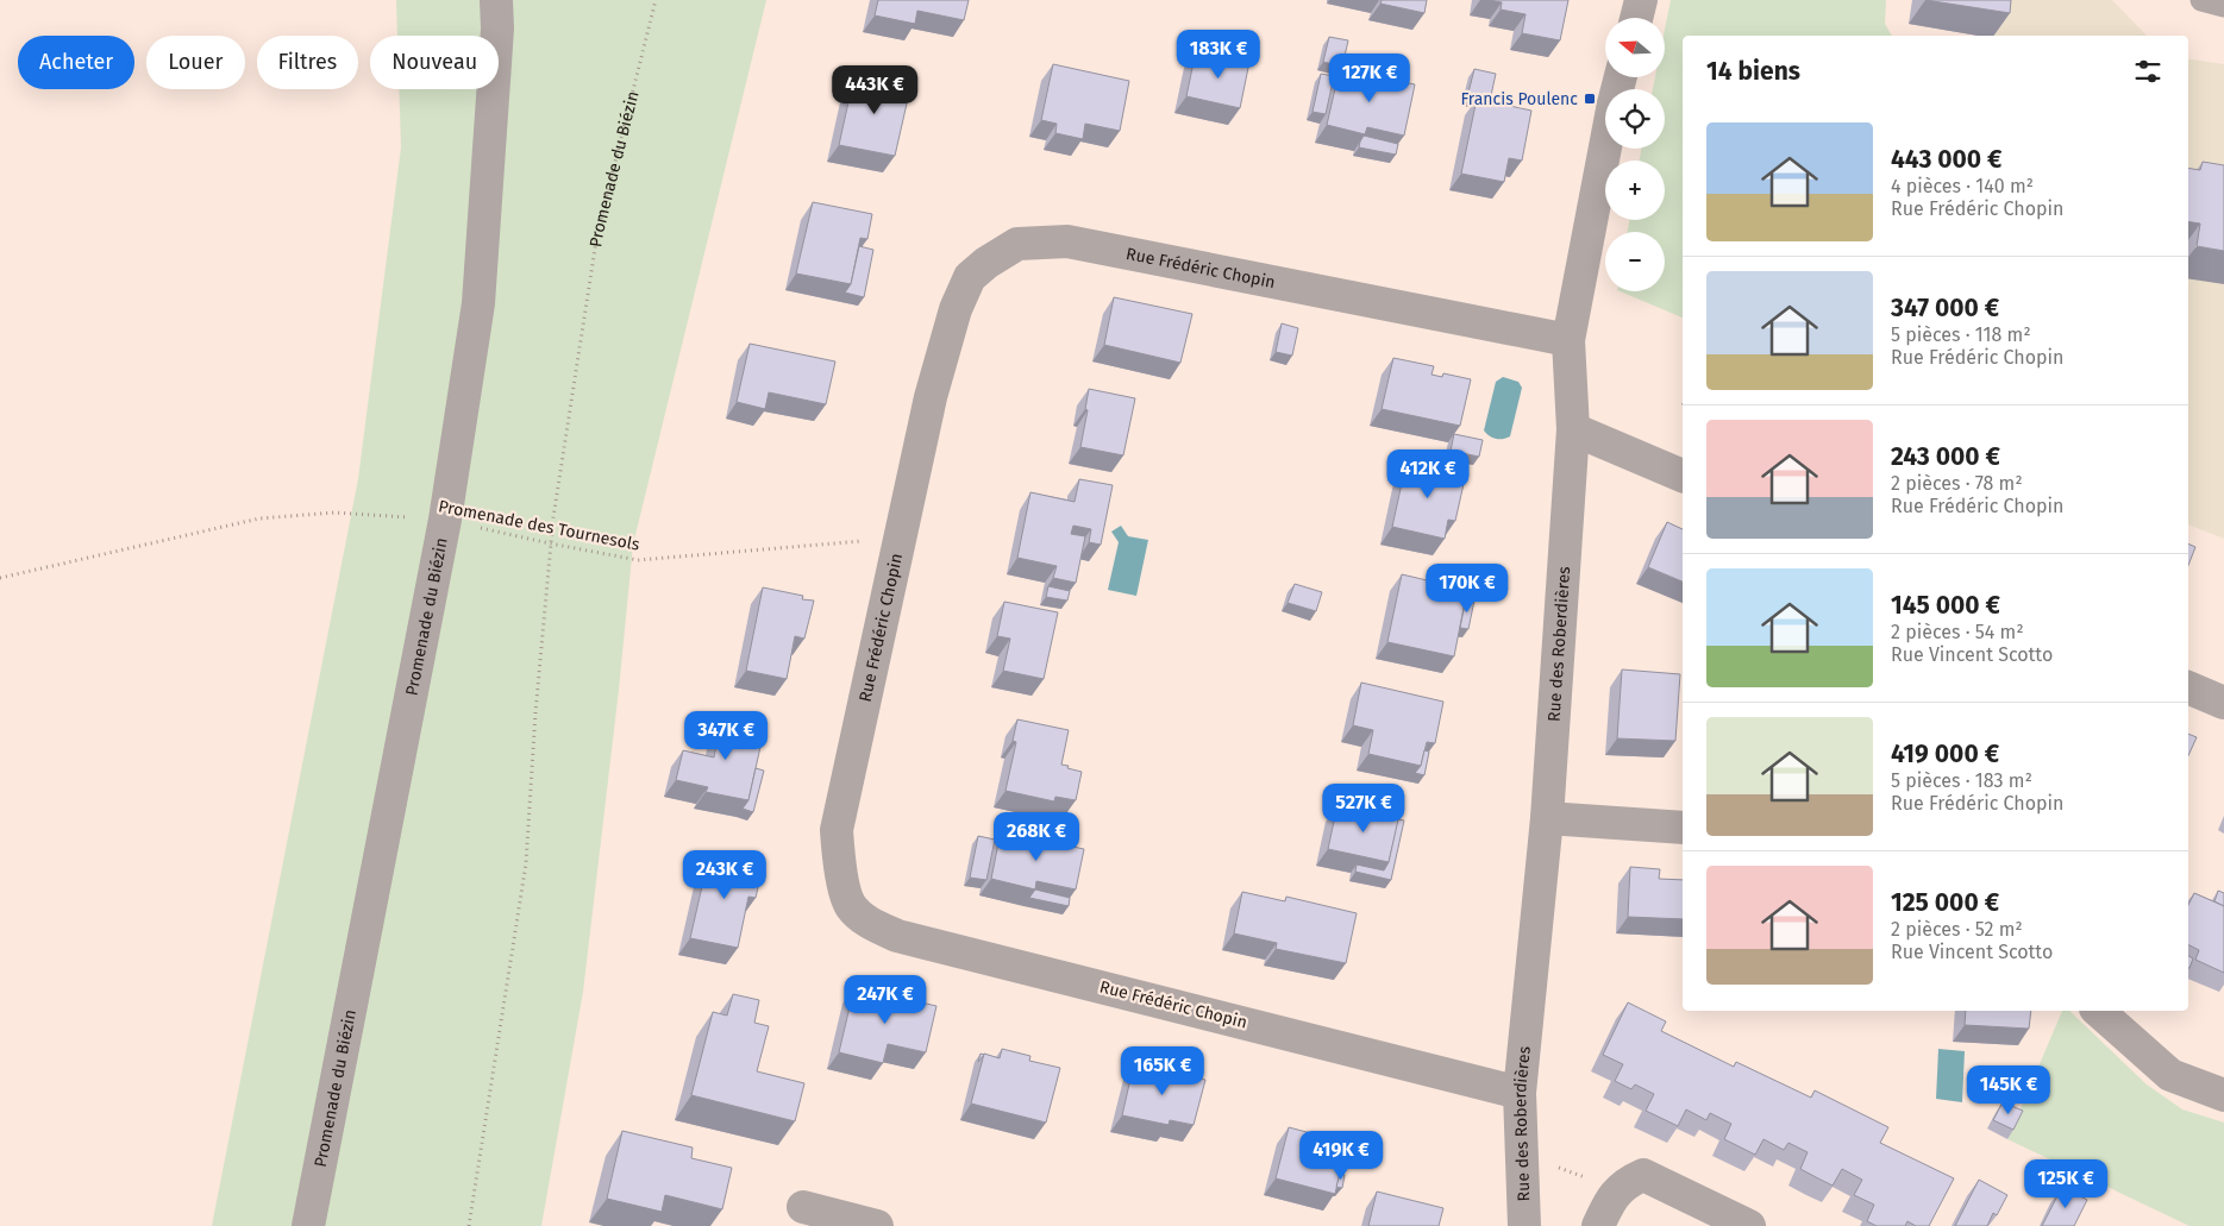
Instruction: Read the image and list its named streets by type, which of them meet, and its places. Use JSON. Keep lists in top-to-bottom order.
{
  "streets": {
    "street": ["Promenade du Biézin", "Rue Frédéric Chopin", "Rue des Roberdières"],
    "path": ["Promenade des Tournesols"]
  },
  "crossings": [
    ["Promenade du Biézin", "Promenade des Tournesols"],
    ["Rue Frédéric Chopin", "Promenade des Tournesols"],
    ["Rue Frédéric Chopin", "Rue des Roberdières"]
  ],
  "places": {
    "transit": ["Francis Poulenc"]
  },
  "north": "left",
  "page": {
    "map_buttons": ["+", "−"],
    "price": [
      "183K €",
      "127K €",
      "443K €",
      "412K €",
      "170K €",
      "347K €",
      "527K €",
      "268K €",
      "243K €",
      "247K €",
      "165K €",
      "145K €",
      "419K €",
      "125K €"
    ],
    "chip": [
      "Acheter",
      "Louer",
      "Filtres",
      "Nouveau"
    ],
    "heading": "14 biens",
    "list": [
      {
        "name": "443 000 €",
        "note": "4 pièces · 140 m² · Rue Frédéric Chopin"
      },
      {
        "name": "347 000 €",
        "note": "5 pièces · 118 m² · Rue Frédéric Chopin"
      },
      {
        "name": "243 000 €",
        "note": "2 pièces · 78 m² · Rue Frédéric Chopin"
      },
      {
        "name": "145 000 €",
        "note": "2 pièces · 54 m² · Rue Vincent Scotto"
      },
      {
        "name": "419 000 €",
        "note": "5 pièces · 183 m² · Rue Frédéric Chopin"
      },
      {
        "name": "125 000 €",
        "note": "2 pièces · 52 m² · Rue Vincent Scotto"
      }
    ]
  }
}
